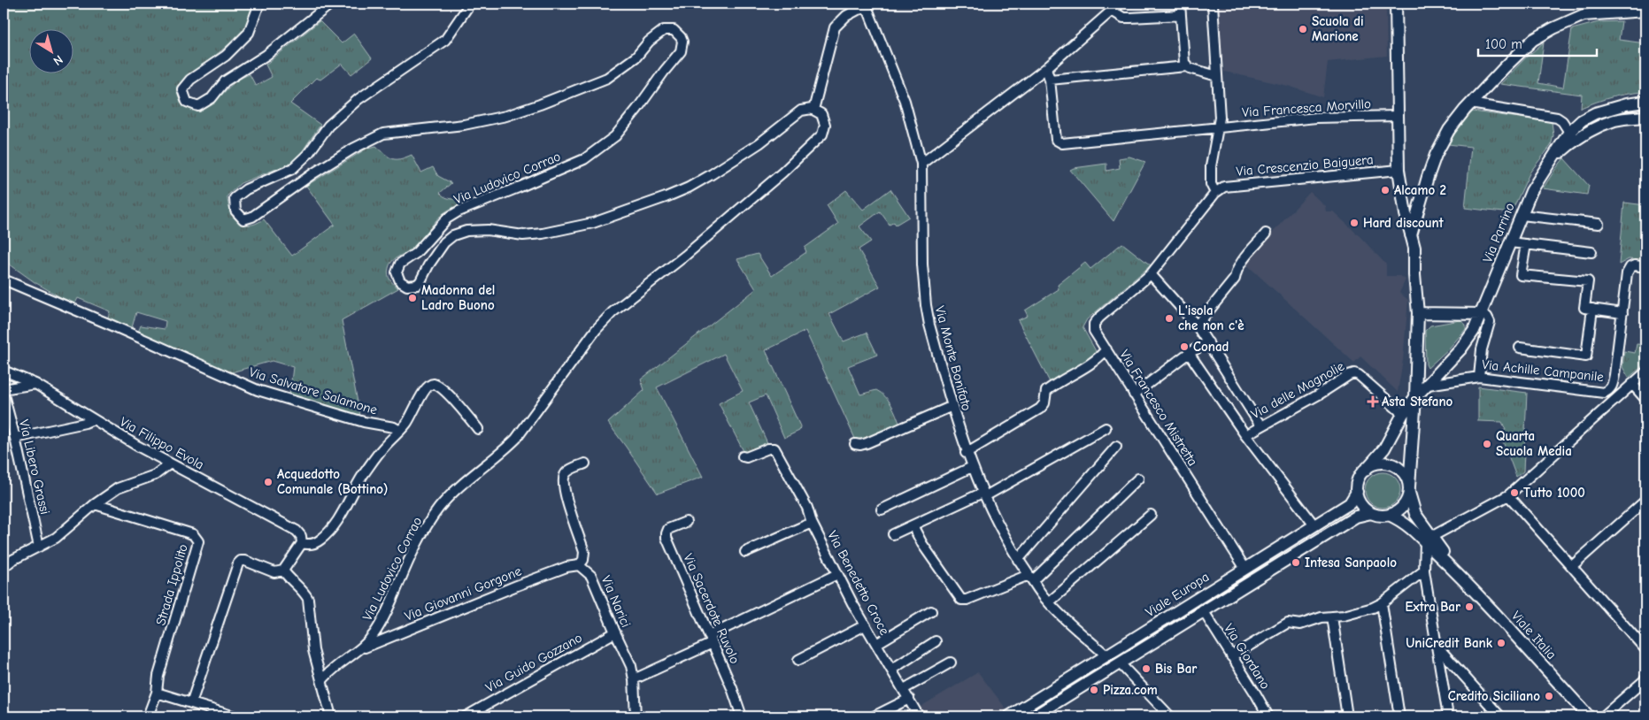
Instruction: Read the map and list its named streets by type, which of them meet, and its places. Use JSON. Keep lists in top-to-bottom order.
{
  "streets": {
    "street": [
      "Via Francesca Morvillo",
      "Via Crescenzio Baiguera",
      "Via Ludovico Corrao",
      "Via Parrino",
      "Via Monte Bonifato",
      "Via Achille Campanile",
      "Via delle Magnolie",
      "Via Salvatore Salamone",
      "Via Francesco Mistretta",
      "Via Filippo Evola",
      "Via Libero Grassi",
      "Via Benedetto Croce",
      "Strada Ippolito",
      "Via Giovanni Gorgone",
      "Viale Europa",
      "Via Narici",
      "Via Sacerdote Ruvolo",
      "Viale Italia",
      "Via Giordano",
      "Via Guido Gozzano"
    ]
  },
  "crossings": [
    ["Via Ludovico Corrao", "Via Giovanni Gorgone"],
    ["Via Parrino", "Via Achille Campanile"],
    ["Via Parrino", "Via delle Magnolie"],
    ["Via Parrino", "Viale Europa"],
    ["Via Parrino", "Viale Italia"],
    ["Via Monte Bonifato", "Viale Europa"],
    ["Via Francesco Mistretta", "Viale Europa"],
    ["Via Filippo Evola", "Via Libero Grassi"],
    ["Via Giovanni Gorgone", "Via Narici"],
    ["Viale Europa", "Viale Italia"],
    ["Viale Europa", "Via Giordano"],
    ["Via Narici", "Via Guido Gozzano"]
  ],
  "places": {
    "other": [
      "Scuola di Marione",
      "Alcamo 2",
      "Hard discount",
      "Madonna del Ladro Buono",
      "L'isola che non c'è",
      "Conad",
      "Quarta Scuola Media",
      "Acquedotto Comunale (Bottino)",
      "Tutto 1000",
      "Intesa Sanpaolo",
      "Extra Bar",
      "UniCredit Bank",
      "Bis Bar",
      "Pizza.com",
      "Credito Siciliano"
    ],
    "health": ["Asta Stefano"]
  },
  "scale_bar": "100 m",
  "north": "bottom right"
}
